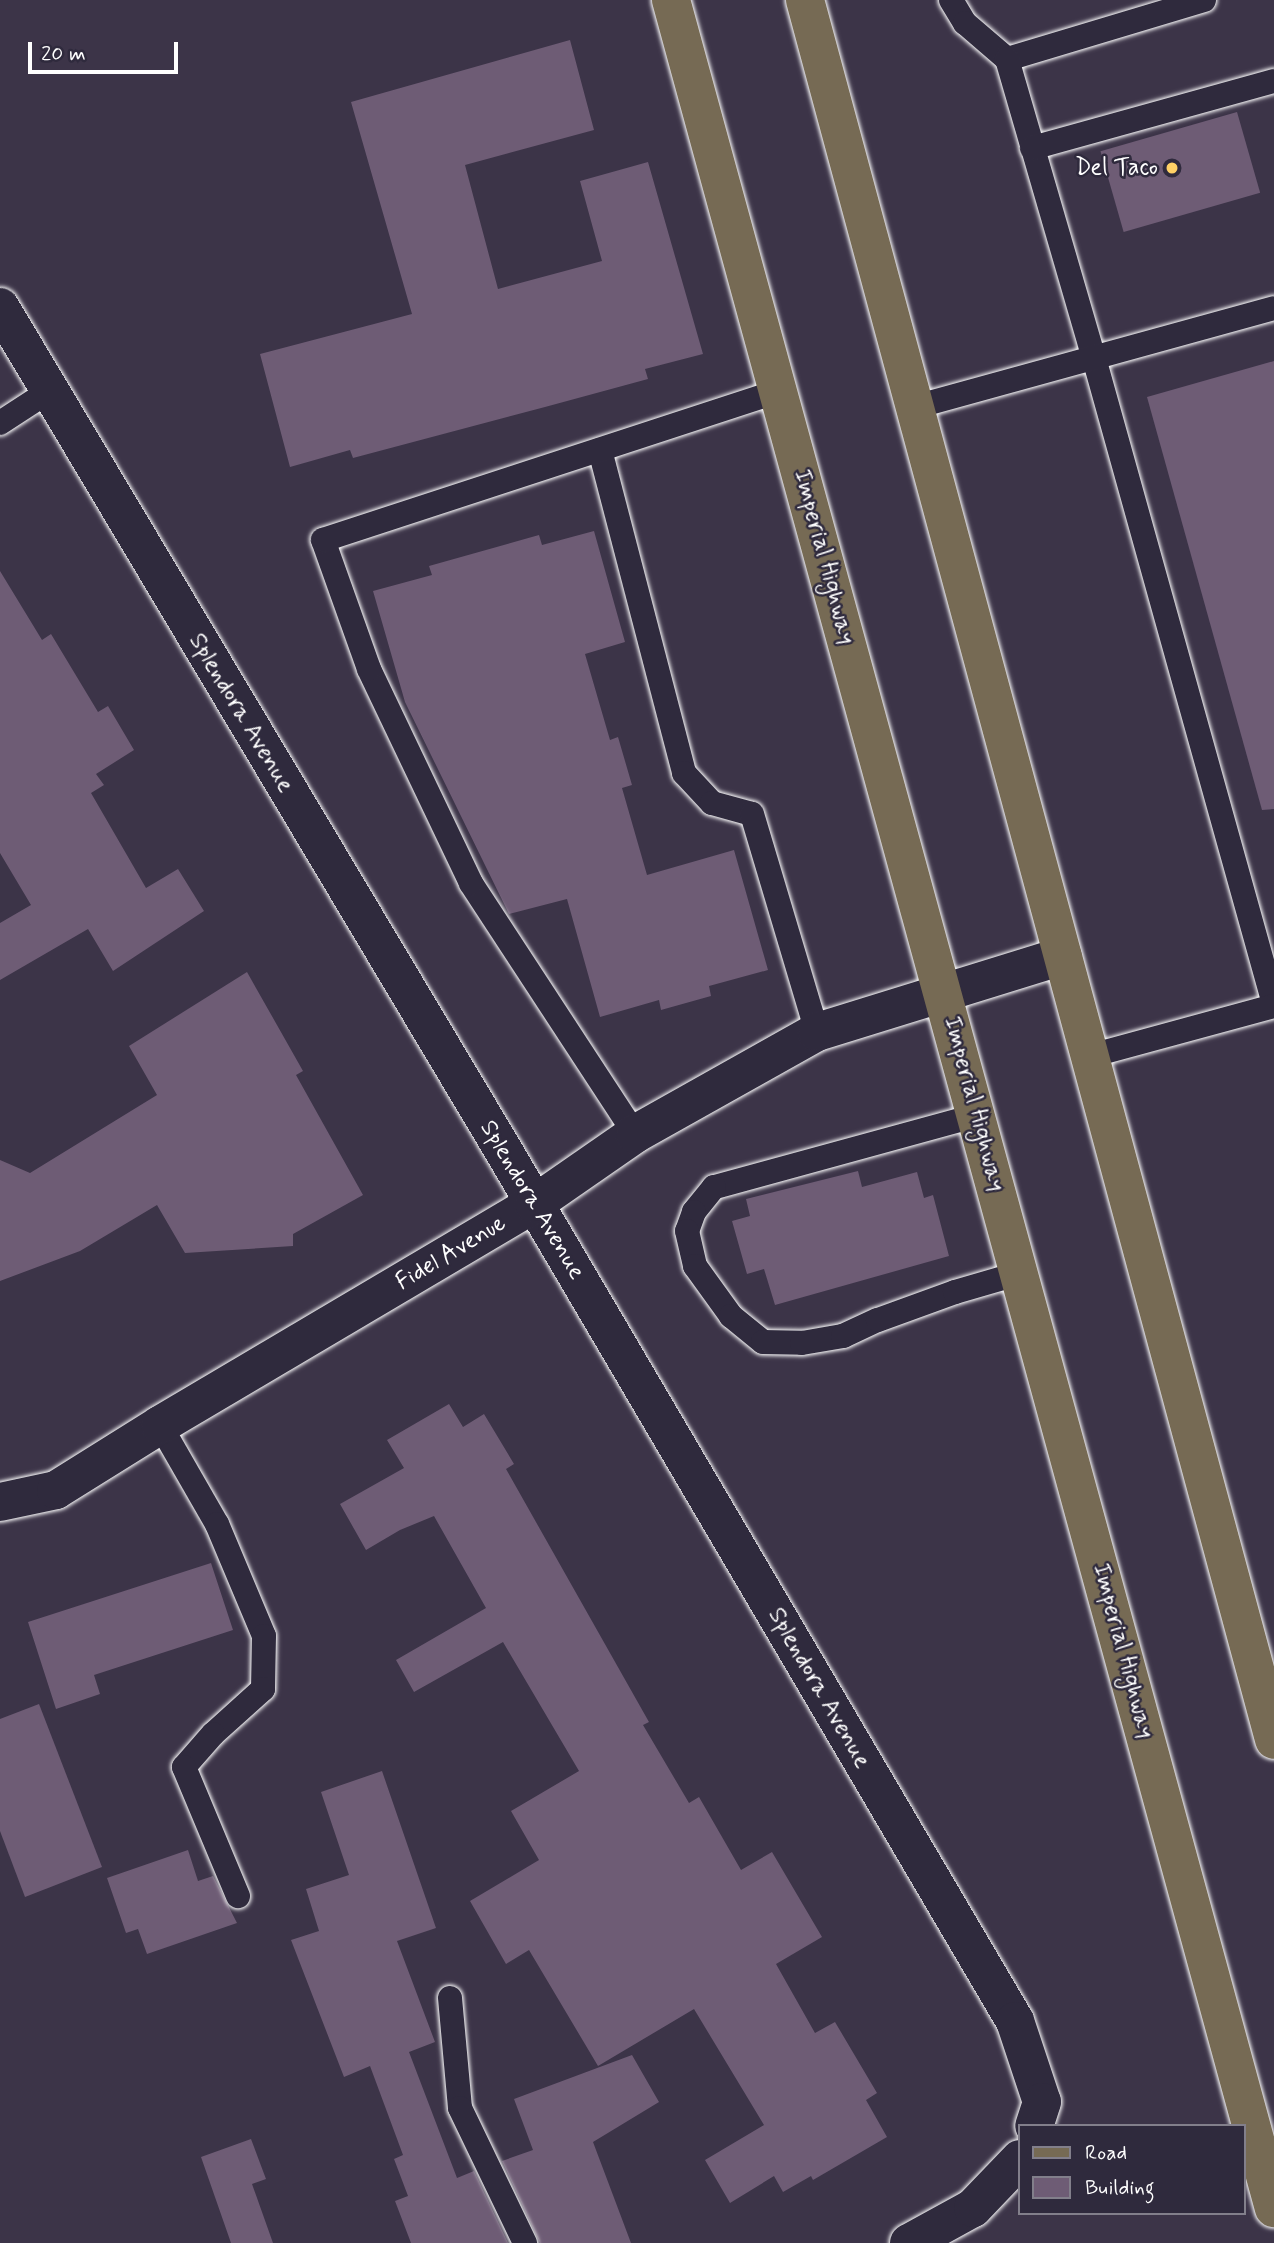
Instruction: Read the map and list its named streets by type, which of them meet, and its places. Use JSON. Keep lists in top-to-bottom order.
{
  "streets": {
    "main road": ["Imperial Highway"],
    "street": ["Splendora Avenue", "Fidel Avenue"]
  },
  "crossings": [
    ["Imperial Highway", "Fidel Avenue"],
    ["Splendora Avenue", "Fidel Avenue"]
  ],
  "places": ["Del Taco"],
  "legend": ["Road", "Building"],
  "scale_bar": "20 m"
}
